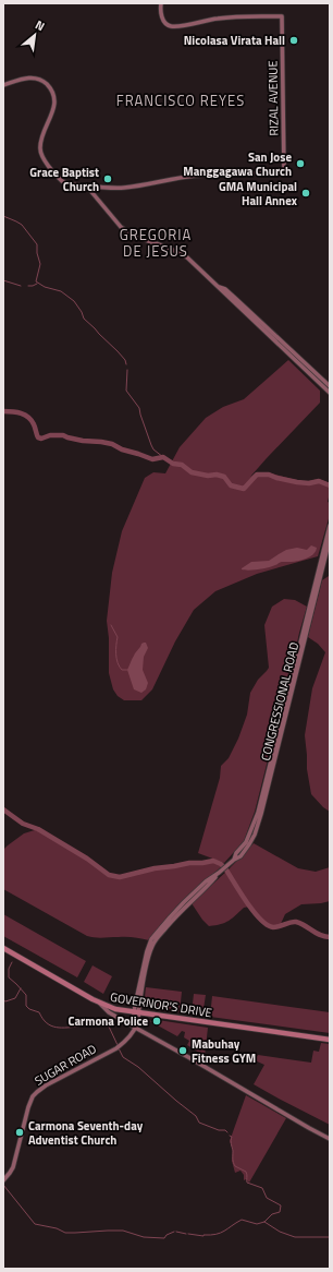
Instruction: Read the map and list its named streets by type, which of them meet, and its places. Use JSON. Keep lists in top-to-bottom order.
{
  "streets": {
    "highway": ["GOVERNOR'S DRIVE"],
    "main road": ["RIZAL AVENUE", "CONGRESSIONAL ROAD", "SUGAR ROAD"]
  },
  "crossings": [
    ["CONGRESSIONAL ROAD", "GOVERNOR'S DRIVE"],
    ["CONGRESSIONAL ROAD", "SUGAR ROAD"],
    ["GOVERNOR'S DRIVE", "SUGAR ROAD"]
  ],
  "districts": ["FRANCISCO REYES", "GREGORIA DE JESUS"],
  "places": [
    "Nicolasa Virata Hall",
    "San Jose Manggagawa Church",
    "Grace Baptist Church",
    "GMA Municipal Hall Annex",
    "Carmona Police",
    "Mabuhay Fitness GYM",
    "Carmona Seventh-day Adventist Church"
  ],
  "north": "top right"
}
